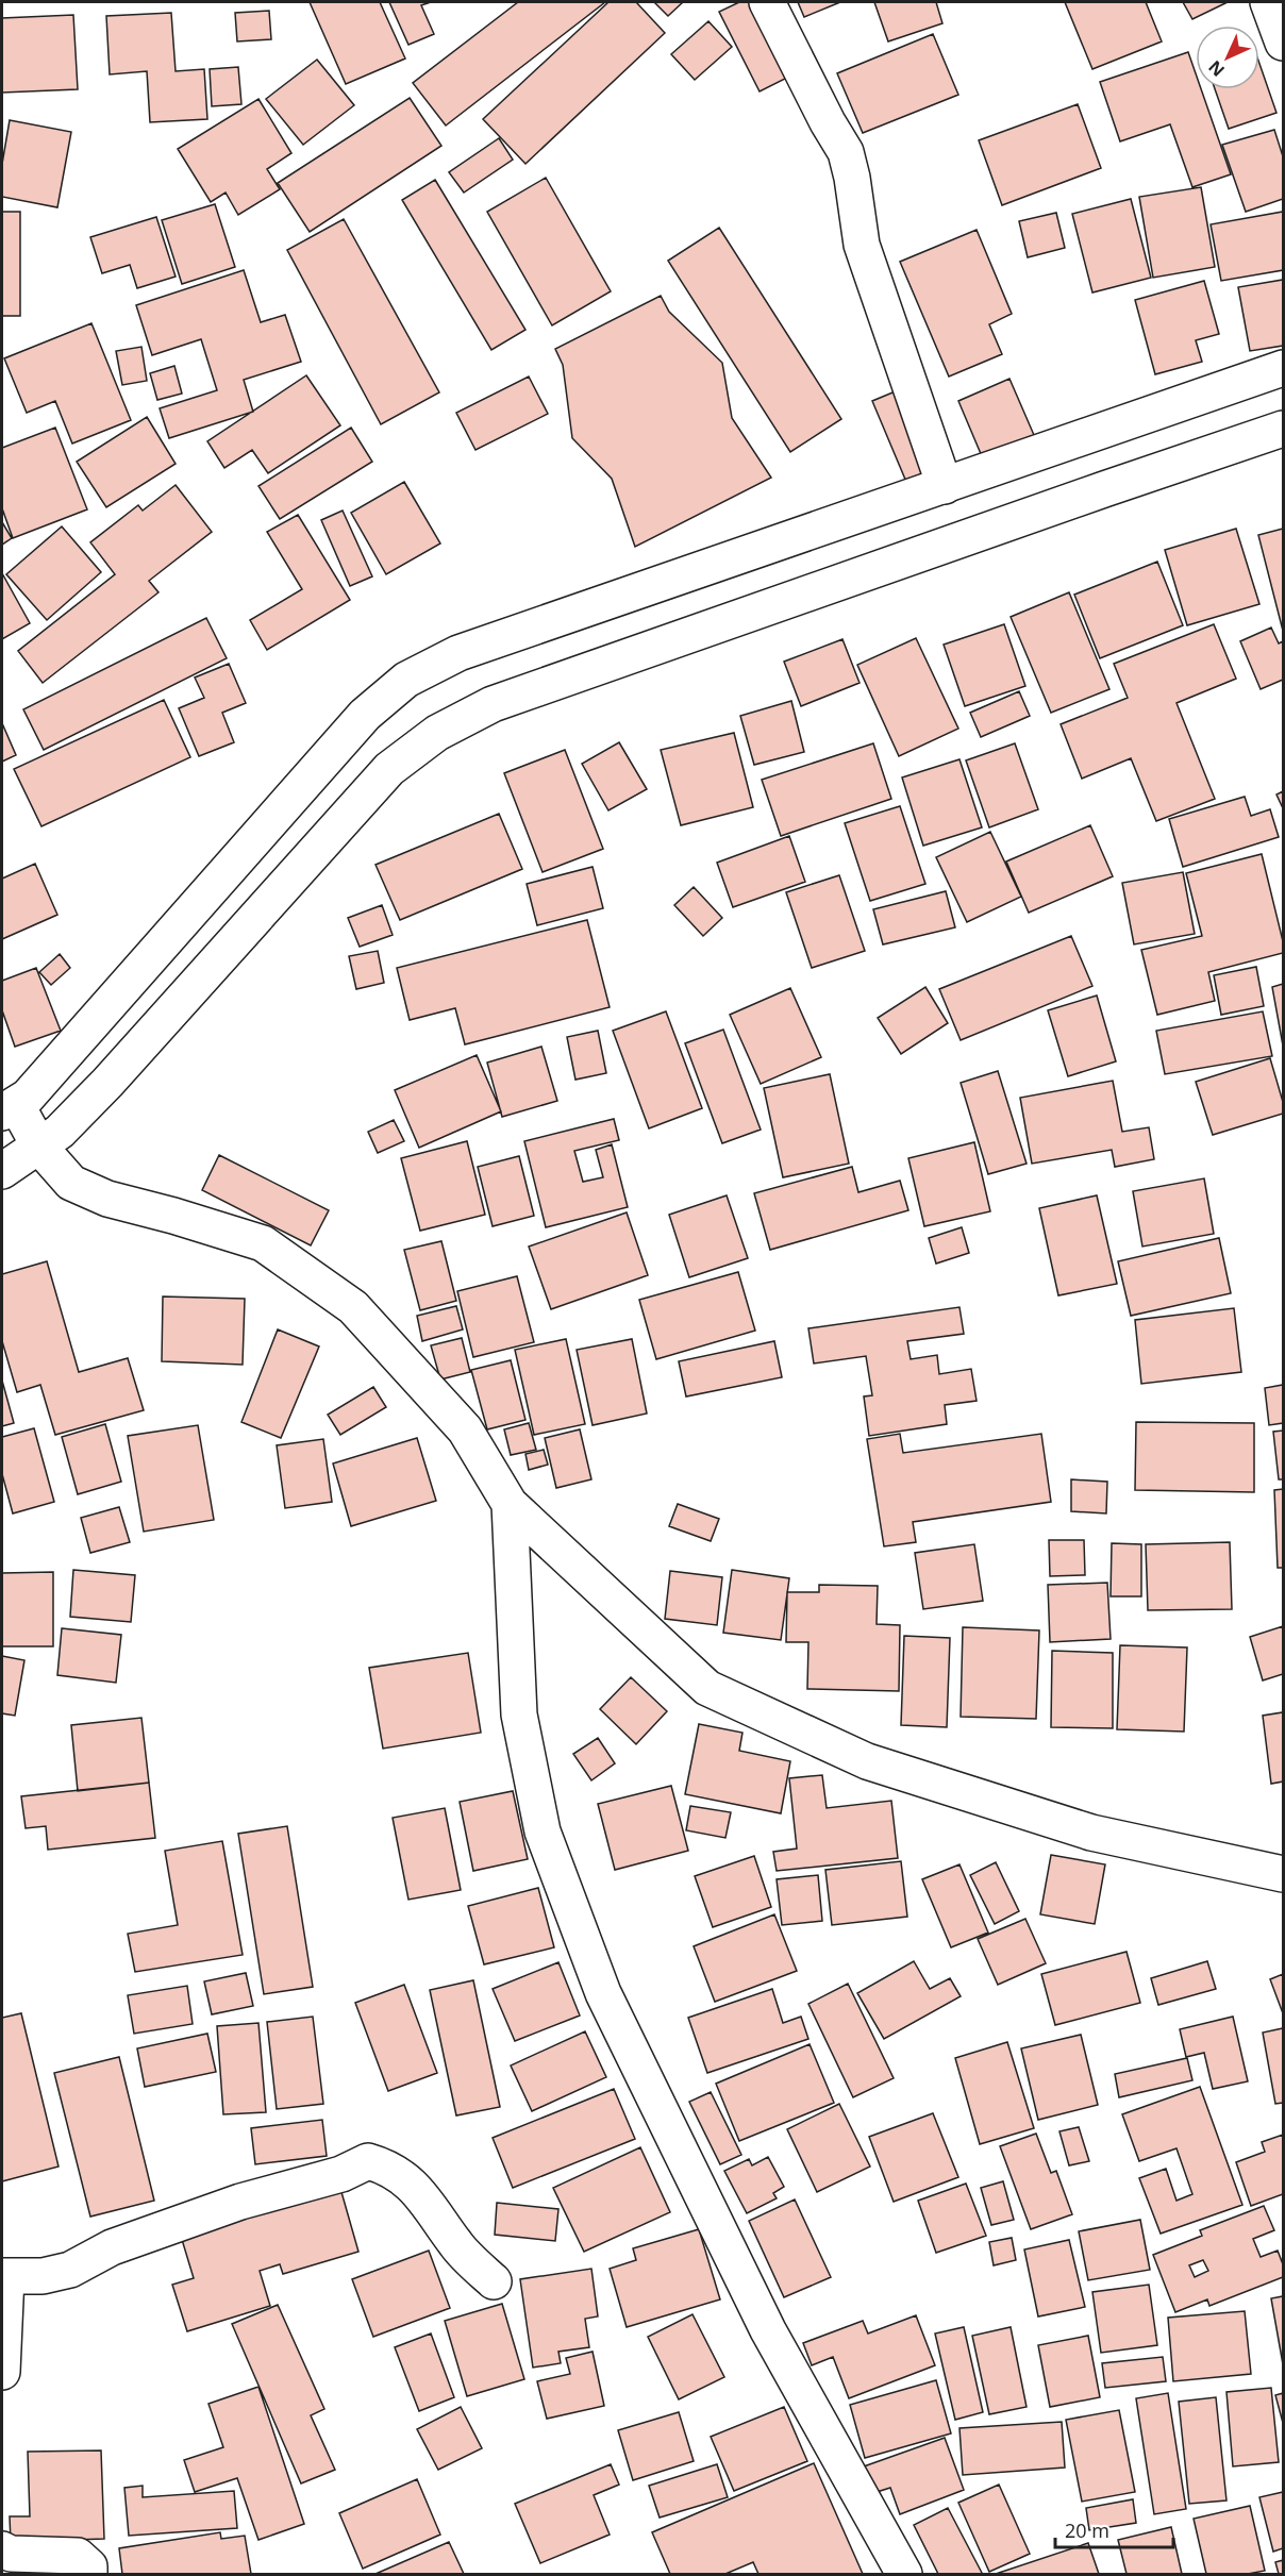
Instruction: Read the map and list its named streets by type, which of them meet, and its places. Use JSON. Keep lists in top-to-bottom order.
{
  "scale_bar": "20 m",
  "north": "bottom left"
}
